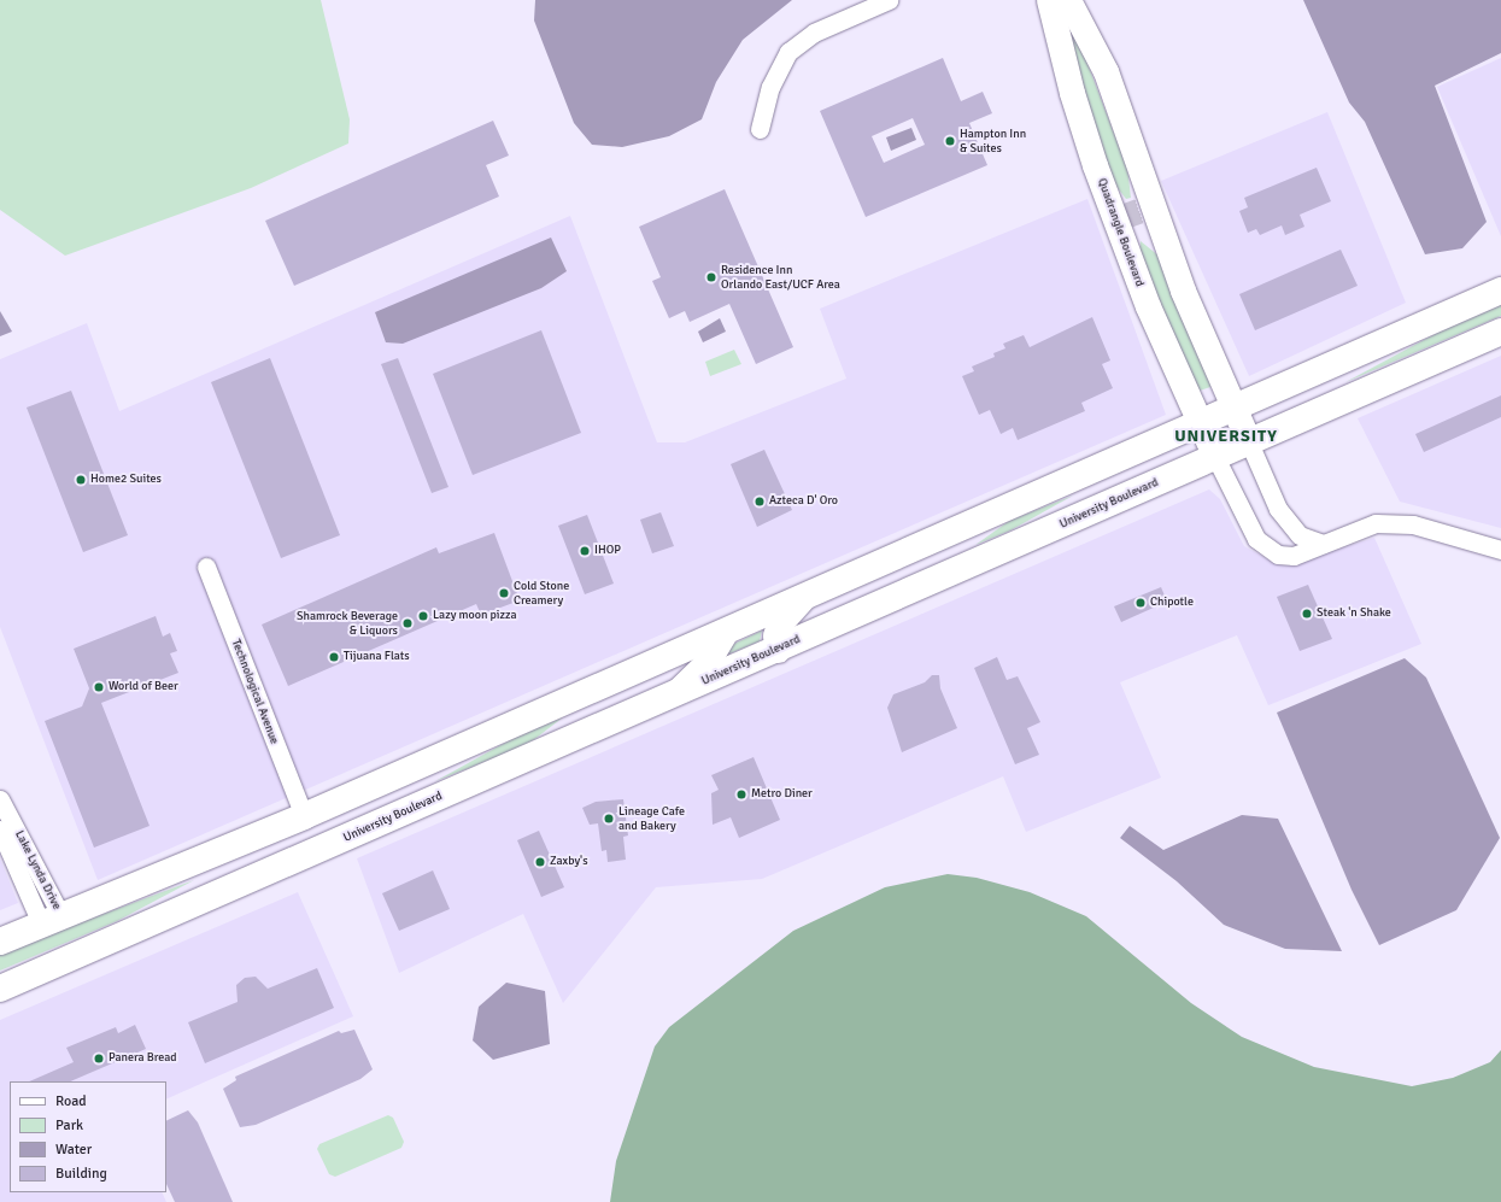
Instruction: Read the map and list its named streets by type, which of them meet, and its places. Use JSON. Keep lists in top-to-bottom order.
{
  "streets": {
    "main road": ["University Boulevard"],
    "street": ["Quadrangle Boulevard", "Technological Avenue", "Lake Lynda Drive"]
  },
  "crossings": [
    ["Quadrangle Boulevard", "University Boulevard"]
  ],
  "districts": ["UNIVERSITY"],
  "places": [
    "Hampton Inn & Suites",
    "Residence Inn Orlando East/UCF Area",
    "Home2 Suites",
    "Azteca D' Oro",
    "IHOP",
    "Cold Stone Creamery",
    "Chipotle",
    "Steak 'n Shake",
    "Lazy moon pizza",
    "Shamrock Beverage & Liquors",
    "Tijuana Flats",
    "World of Beer",
    "Metro Diner",
    "Lineage Cafe and Bakery",
    "Zaxby's",
    "Panera Bread"
  ],
  "legend": [
    "Road",
    "Park",
    "Water",
    "Building"
  ]
}
